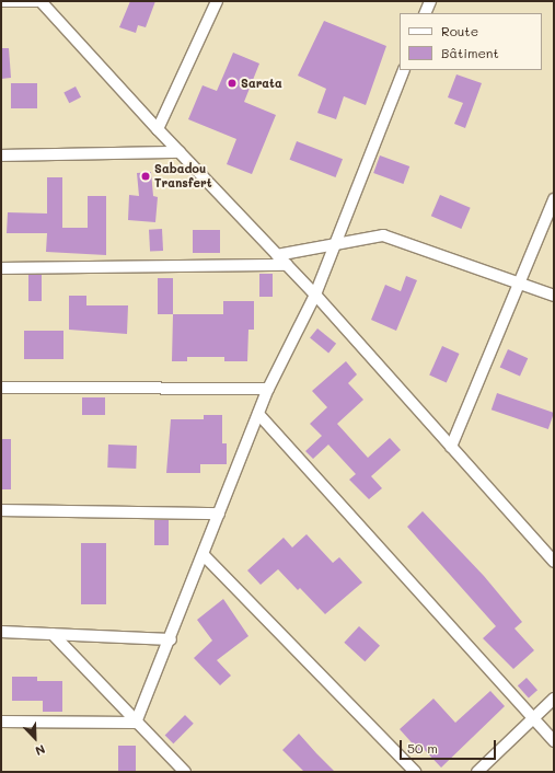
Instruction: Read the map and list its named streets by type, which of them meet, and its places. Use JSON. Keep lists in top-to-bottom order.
{
  "places": ["Sarata", "Sabadou Transfert"],
  "legend": ["Route", "Bâtiment"],
  "scale_bar": "50 m",
  "north": "bottom right"
}
